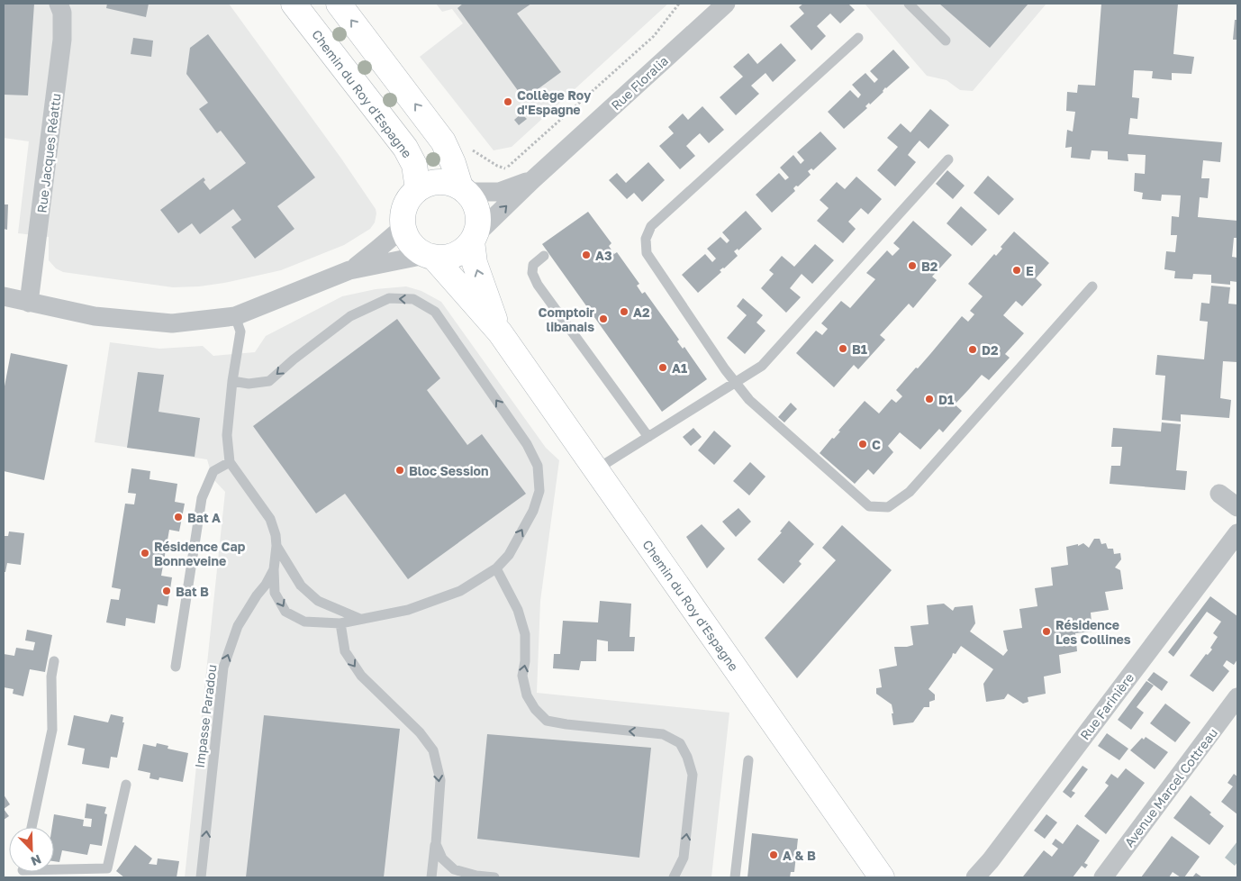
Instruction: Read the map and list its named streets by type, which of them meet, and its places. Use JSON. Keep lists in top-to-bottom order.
{
  "streets": {
    "street": [
      "Rue Floralia",
      "Chemin du Roy d'Espagne",
      "Rue Jacques Réattu",
      "Rue Farinière",
      "Avenue Marcel Cottreau"
    ],
    "lane": ["Impasse Paradou"]
  },
  "crossings": [
    ["Rue Floralia", "Chemin du Roy d'Espagne"]
  ],
  "places": [
    "Collège Roy d'Espagne",
    "A3",
    "B2",
    "E",
    "A2",
    "Comptoir libanais",
    "B1",
    "D2",
    "A1",
    "D1",
    "C",
    "Bloc Session",
    "Bat A",
    "Résidence Cap Bonneveine",
    "Bat B",
    "Résidence Les Collines",
    "A & B"
  ],
  "north": "bottom right"
}
